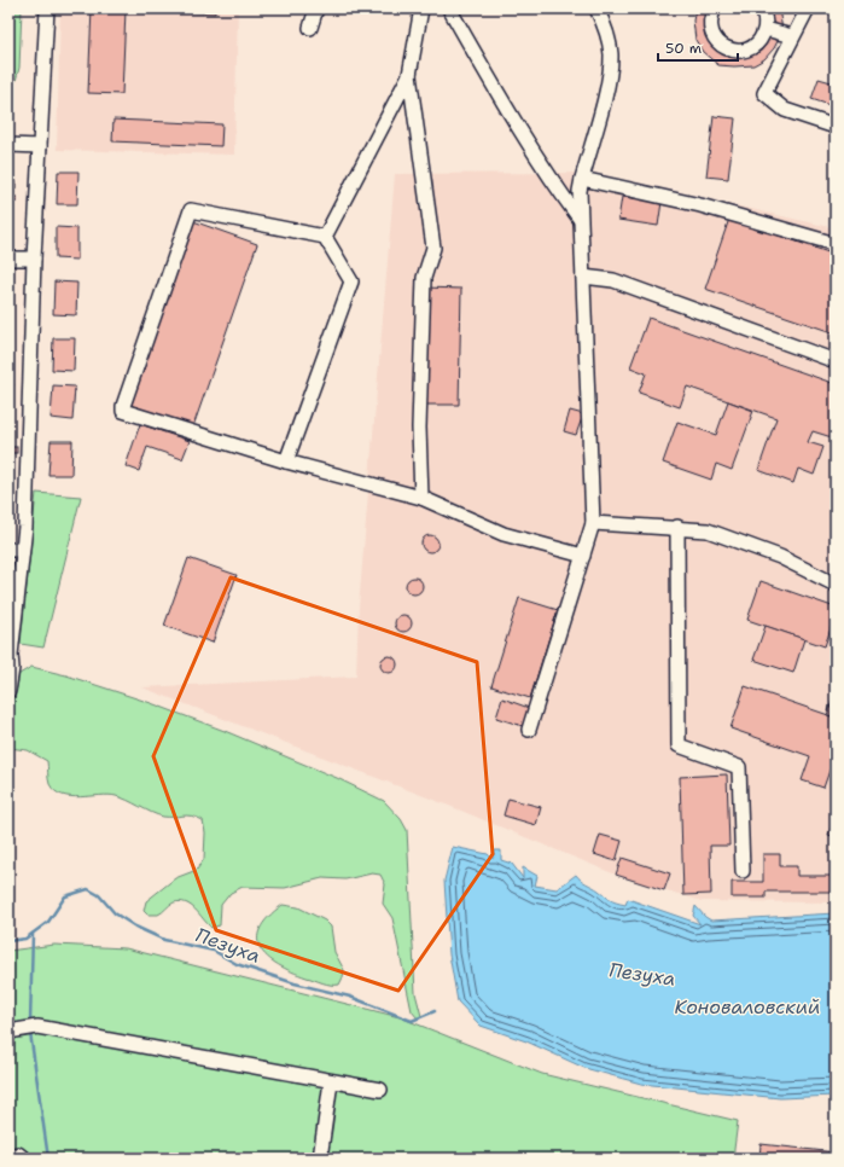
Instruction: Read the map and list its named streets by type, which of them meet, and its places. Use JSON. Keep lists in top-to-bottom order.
{
  "water": ["Пезуха", "Коноваловский"],
  "scale_bar": "50 m"
}
